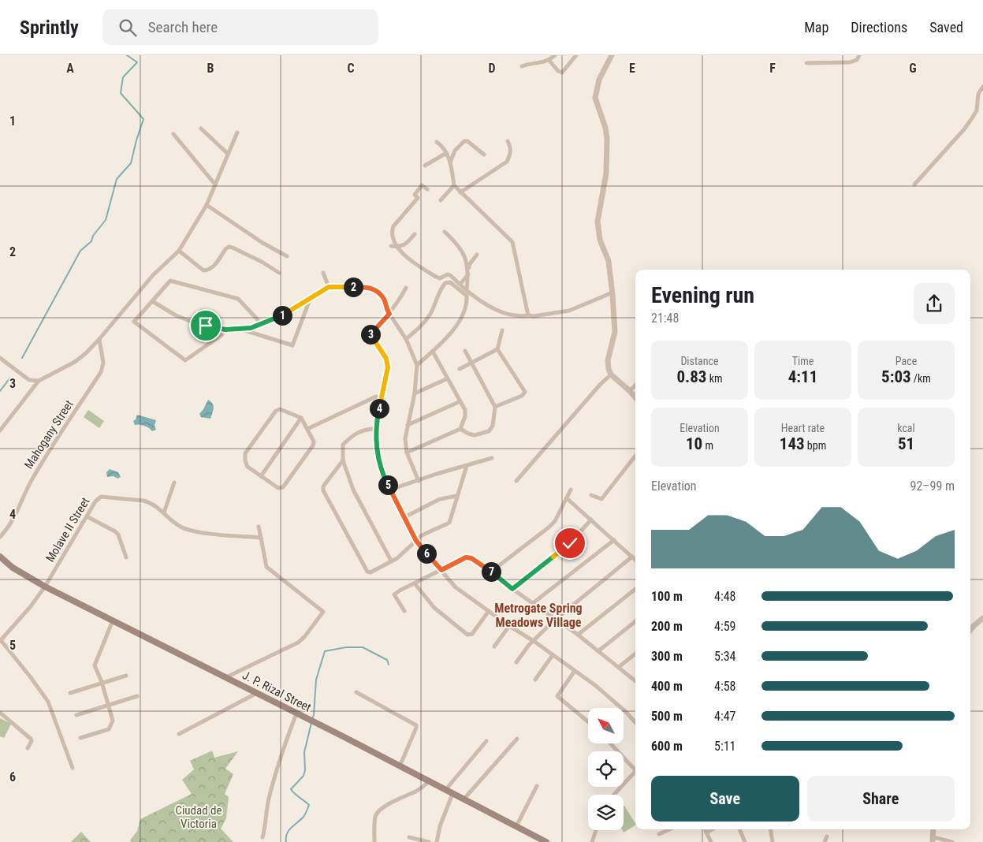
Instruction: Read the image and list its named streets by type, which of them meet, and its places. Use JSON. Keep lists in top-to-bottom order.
{
  "streets": {
    "main road": ["J. P. Rizal Street"],
    "street": ["Mahogany Street", "Molave II Street"]
  },
  "crossings": [
    ["Molave II Street", "J. P. Rizal Street"]
  ],
  "districts": ["Metrogate Spring Meadows Village"],
  "parks": ["Ciudad de Victoria"],
  "north": "top left",
  "page": {
    "header": "Sprintly",
    "search": "Search here",
    "nav": ["Map", "Directions", "Saved"],
    "heading": ["Evening run", "21:48"],
    "pins": [
      "2",
      "1",
      "3",
      "4",
      "5",
      "6",
      "7"
    ],
    "stats": [
      ["Distance", "0.83 km"],
      ["Time", "4:11"],
      ["Pace", "5:03 /km"],
      ["Elevation", "10 m"],
      ["Heart rate", "143 bpm"],
      ["kcal", "51"]
    ],
    "chart": ["Elevation", "92–99 m"],
    "list": [
      {
        "name": "100 m",
        "note": "4:48"
      },
      {
        "name": "200 m",
        "note": "4:59"
      },
      {
        "name": "300 m",
        "note": "5:34"
      },
      {
        "name": "400 m",
        "note": "4:58"
      },
      {
        "name": "500 m",
        "note": "4:47"
      },
      {
        "name": "600 m",
        "note": "5:11"
      }
    ],
    "buttons": ["Save", "Share"]
  },
  "grid": {
    "columns": [
      "A",
      "B",
      "C",
      "D",
      "E",
      "F",
      "G"
    ],
    "rows": [
      "1",
      "2",
      "3",
      "4",
      "5",
      "6"
    ]
  }
}
